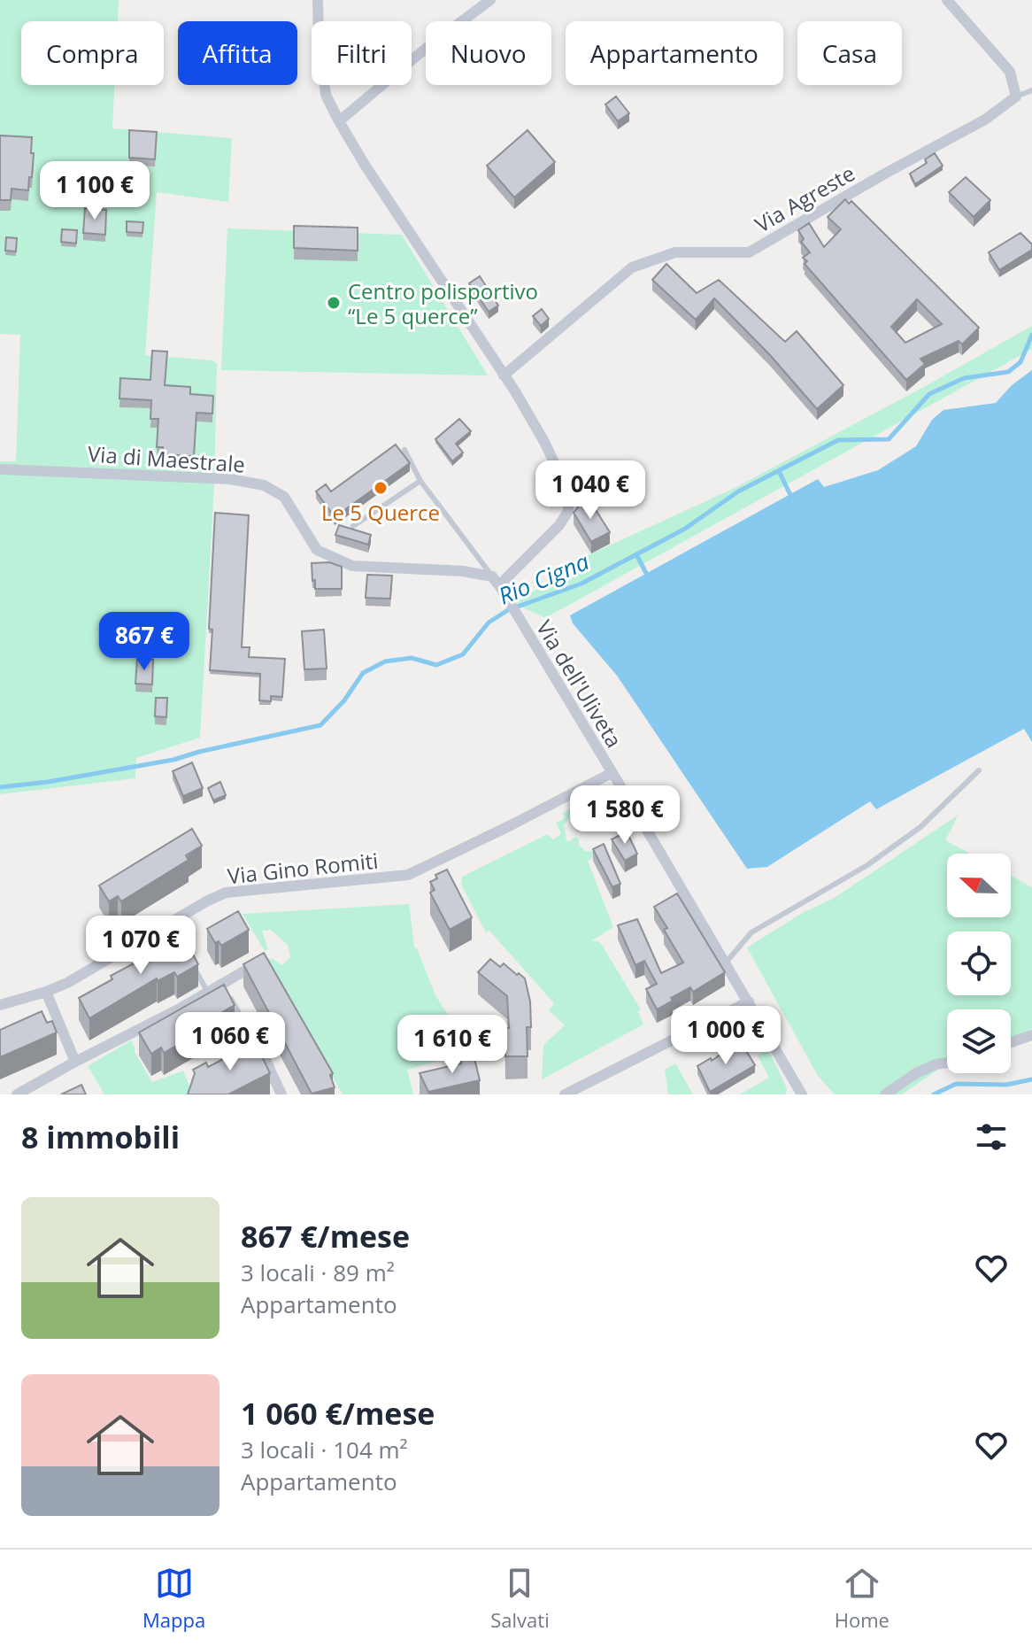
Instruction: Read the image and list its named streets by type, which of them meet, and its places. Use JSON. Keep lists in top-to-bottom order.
{
  "streets": {
    "street": [
      "Via Agreste",
      "Via di Maestrale",
      "Via dell'Uliveta",
      "Via Gino Romiti"
    ]
  },
  "crossings": [
    ["Via dell'Uliveta", "Via Gino Romiti"]
  ],
  "water": ["Rio Cigna"],
  "places": ["Centro polisportivo “Le 5 querce”", "Le 5 Querce"],
  "north": "left",
  "page": {
    "chip": [
      "Compra",
      "Affitta",
      "Filtri",
      "Nuovo",
      "Appartamento",
      "Casa"
    ],
    "price": [
      "1 100 €",
      "1 040 €",
      "867 €",
      "1 580 €",
      "1 070 €",
      "1 000 €",
      "1 060 €",
      "1 610 €"
    ],
    "heading": "8 immobili",
    "list": [
      {
        "name": "867 €/mese",
        "note": "3 locali · 89 m² · Appartamento"
      },
      {
        "name": "1 060 €/mese",
        "note": "3 locali · 104 m² · Appartamento"
      }
    ],
    "tabs": ["Mappa", "Salvati", "Home"]
  }
}
